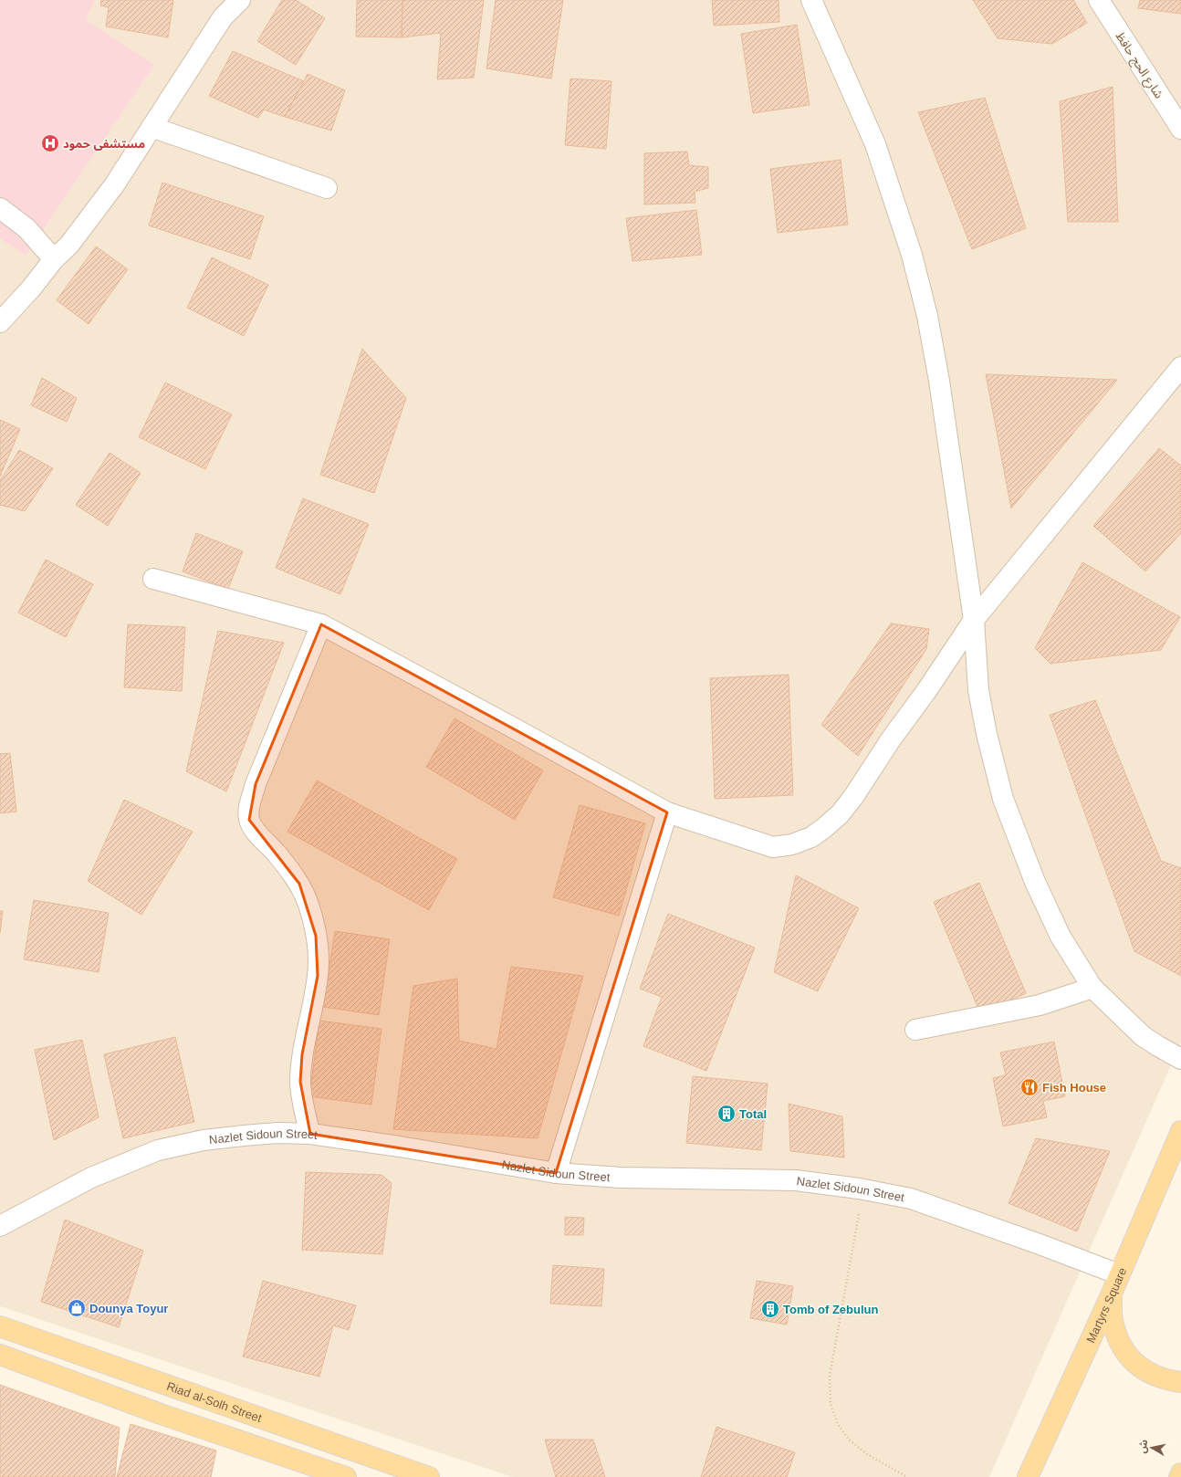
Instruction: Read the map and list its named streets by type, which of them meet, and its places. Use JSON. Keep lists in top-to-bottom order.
{
  "streets": {
    "main road": ["Martyrs Square", "Riad al-Solh Street"],
    "street": ["شارع الحج حافظ", "Nazlet Sidoun Street"]
  },
  "crossings": [
    ["Nazlet Sidoun Street", "Martyrs Square"]
  ],
  "places": {
    "hospital": ["مستشفى حمود"],
    "restaurant": ["Fish House"],
    "building": ["Total", "Tomb of Zebulun"],
    "shop": ["Dounya Toyur"]
  },
  "north": "left"
}
